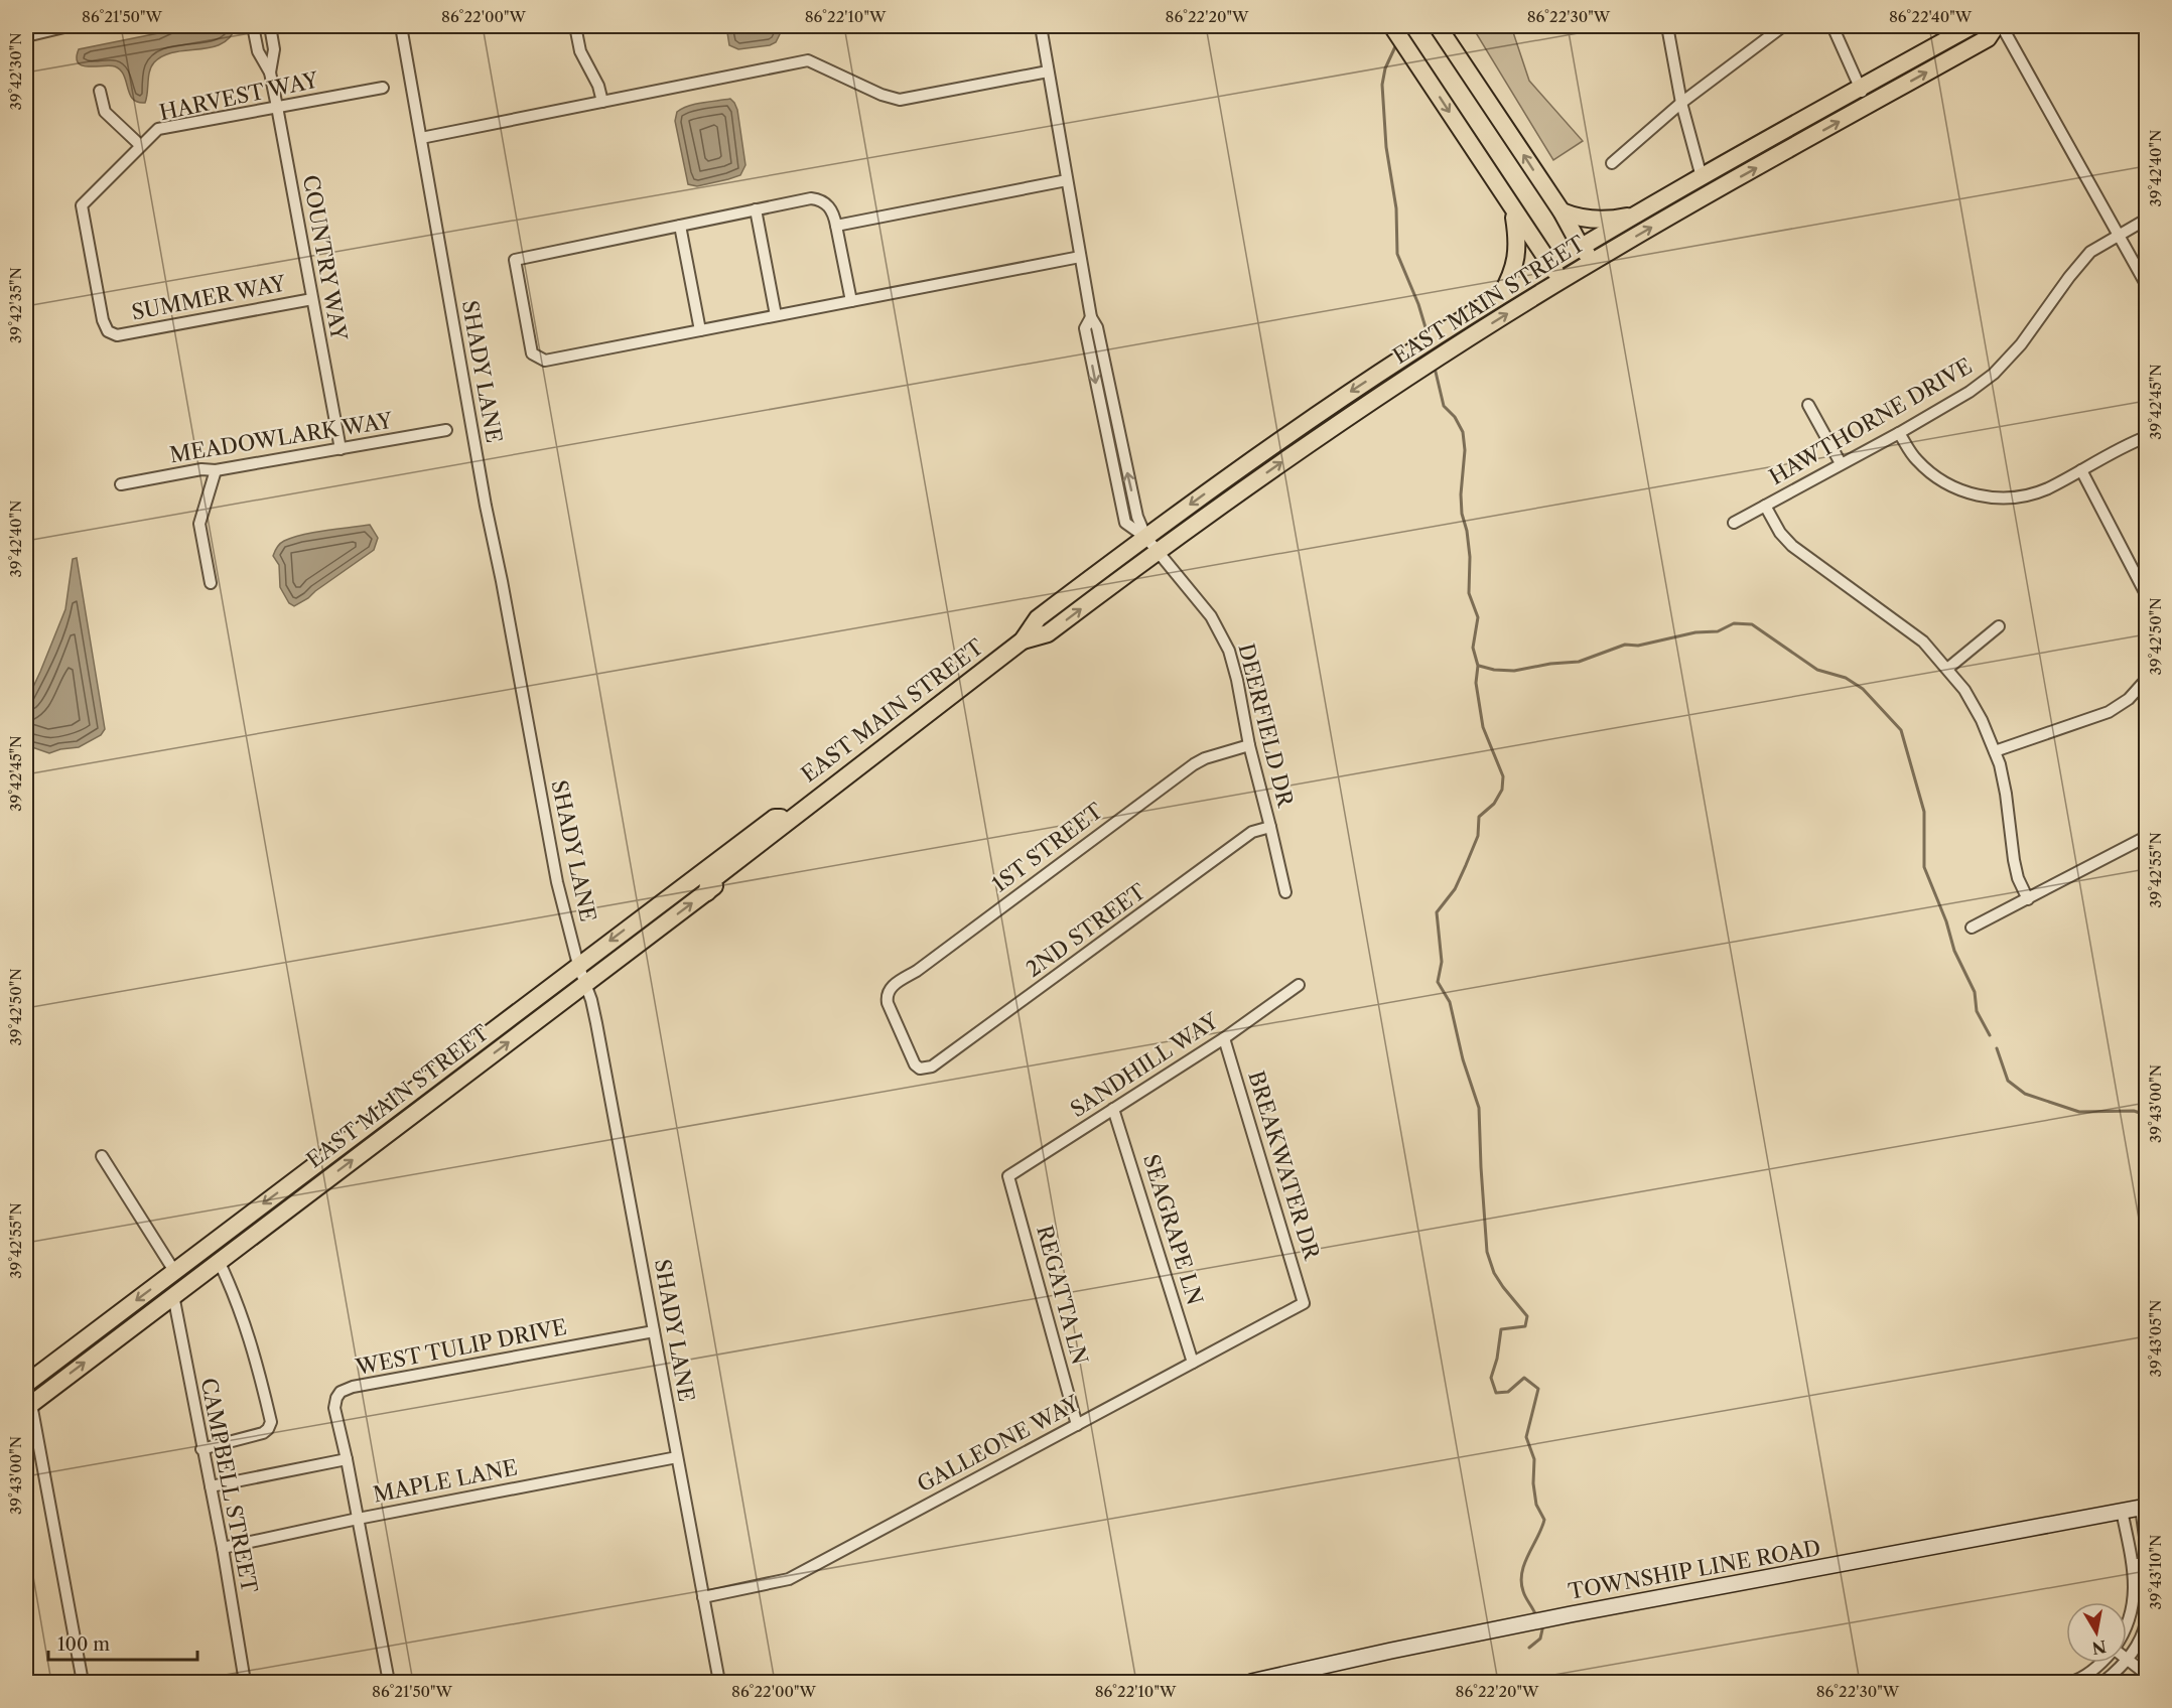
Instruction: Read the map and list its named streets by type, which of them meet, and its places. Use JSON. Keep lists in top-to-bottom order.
{
  "streets": {
    "main road": ["EAST MAIN STREET"],
    "street": [
      "HARVEST WAY",
      "COUNTRY WAY",
      "SUMMER WAY",
      "SHADY LANE",
      "HAWTHORNE DRIVE",
      "MEADOWLARK WAY",
      "DEERFIELD DR",
      "1ST STREET",
      "2ND STREET",
      "SANDHILL WAY",
      "BREAKWATER DR",
      "SEAGRAPE LN",
      "REGATTA LN",
      "WEST TULIP DRIVE",
      "GALLEONE WAY",
      "MAPLE LANE",
      "CAMPBELL STREET",
      "TOWNSHIP LINE ROAD"
    ]
  },
  "crossings": [
    ["HARVEST WAY", "COUNTRY WAY"],
    ["HARVEST WAY", "SUMMER WAY"],
    ["COUNTRY WAY", "SUMMER WAY"],
    ["COUNTRY WAY", "MEADOWLARK WAY"],
    ["EAST MAIN STREET", "SHADY LANE"],
    ["EAST MAIN STREET", "DEERFIELD DR"],
    ["EAST MAIN STREET", "CAMPBELL STREET"],
    ["SHADY LANE", "WEST TULIP DRIVE"],
    ["SHADY LANE", "GALLEONE WAY"],
    ["SHADY LANE", "MAPLE LANE"],
    ["DEERFIELD DR", "1ST STREET"],
    ["DEERFIELD DR", "2ND STREET"],
    ["1ST STREET", "2ND STREET"],
    ["SANDHILL WAY", "BREAKWATER DR"],
    ["SANDHILL WAY", "SEAGRAPE LN"],
    ["SANDHILL WAY", "REGATTA LN"],
    ["BREAKWATER DR", "GALLEONE WAY"],
    ["SEAGRAPE LN", "GALLEONE WAY"],
    ["REGATTA LN", "GALLEONE WAY"],
    ["MAPLE LANE", "CAMPBELL STREET"]
  ],
  "scale_bar": "100 m",
  "north": "bottom",
  "coordinates": [
    "86°21'50\"W",
    "86°22'00\"W",
    "86°22'10\"W",
    "86°22'20\"W",
    "86°22'30\"W",
    "86°22'40\"W",
    "39°42'30\"N",
    "39°42'40\"N",
    "39°42'35\"N",
    "39°42'45\"N",
    "39°42'50\"N",
    "39°42'55\"N",
    "39°43'00\"N",
    "39°43'05\"N",
    "39°43'10\"N"
  ]
}
